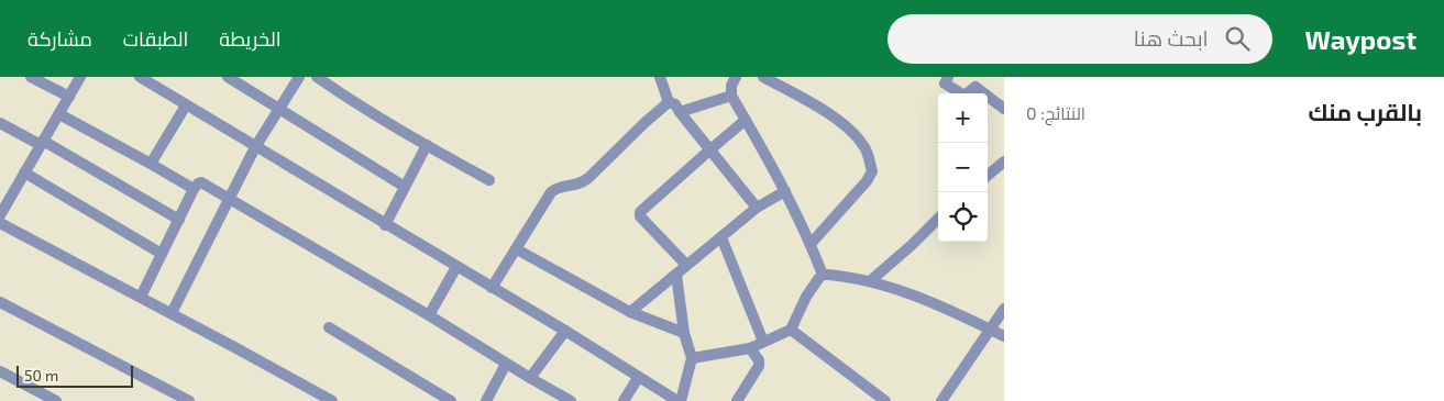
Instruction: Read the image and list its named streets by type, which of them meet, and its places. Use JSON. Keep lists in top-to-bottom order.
{
  "scale_bar": "50 m",
  "page": {
    "header": "Waypost",
    "search": "ابحث هنا",
    "nav": ["الخريطة", "الطبقات", "مشاركة"],
    "heading": ["بالقرب منك", "النتائج: 0"],
    "map_buttons": ["+", "−"],
    "scale": "50 m"
  }
}
